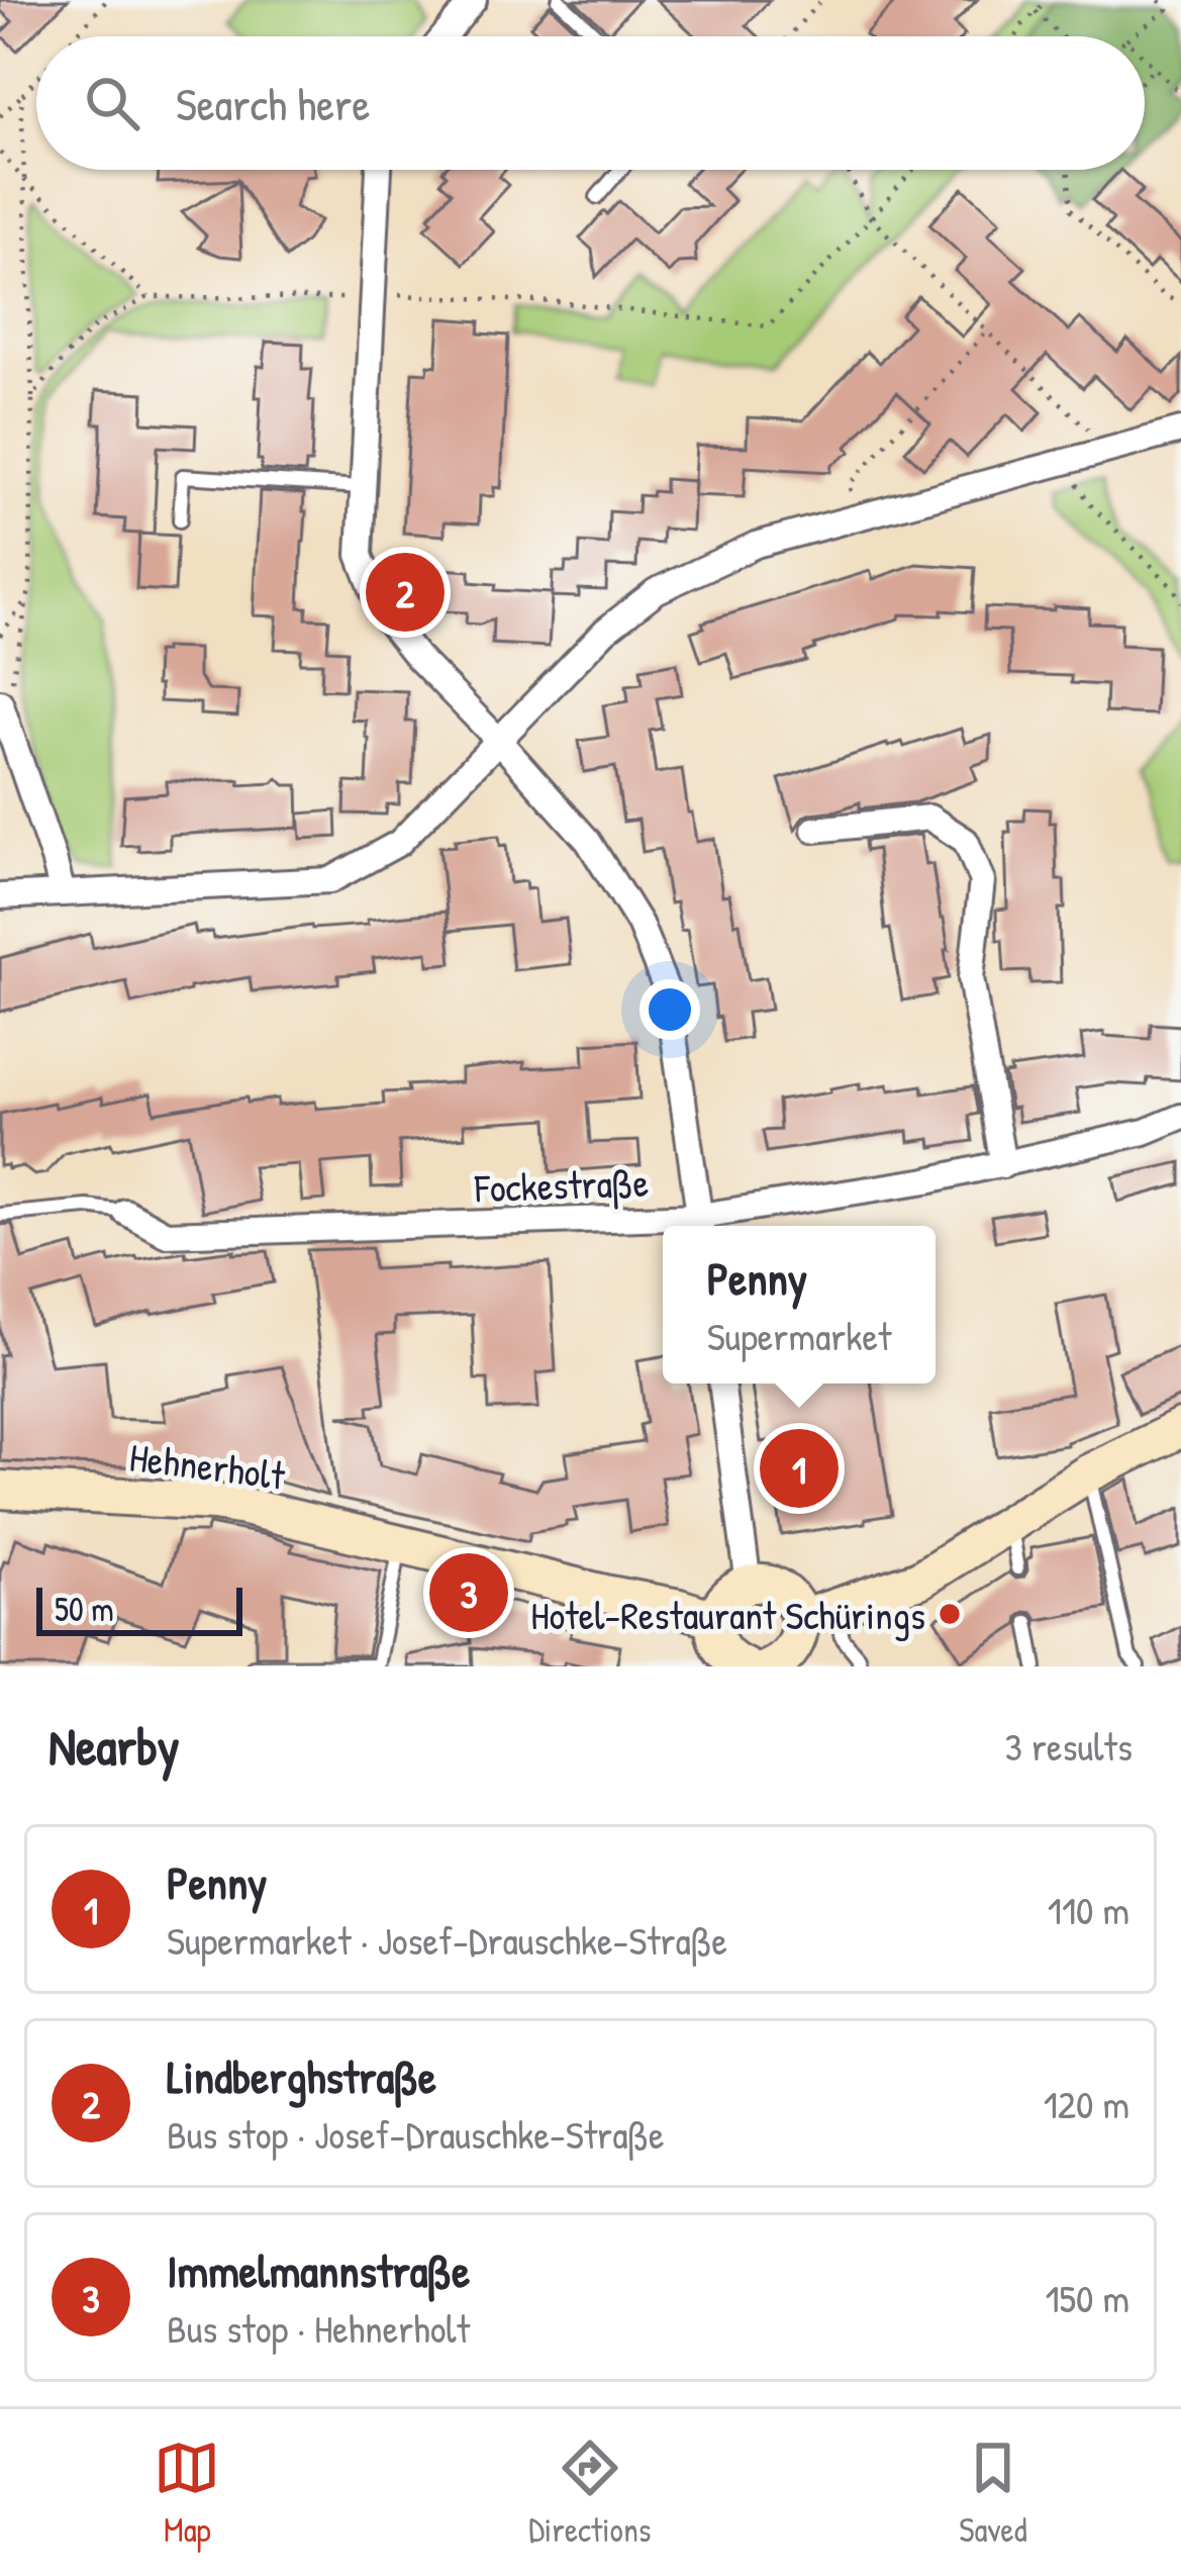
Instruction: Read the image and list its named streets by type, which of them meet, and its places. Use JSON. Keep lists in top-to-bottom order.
{
  "streets": {
    "street": ["Fockestraße", "Hehnerholt"]
  },
  "places": ["Hotel-Restaurant Schürings"],
  "scale_bar": "50 m",
  "page": {
    "search": "Search here",
    "pins": ["2", "1", "3"],
    "popup": ["Penny", "Supermarket"],
    "scale": "50 m",
    "heading": ["Nearby", "3 results"],
    "list": [
      {
        "mark": "1",
        "name": "Penny",
        "note": "Supermarket · Josef-Drauschke-Straße",
        "value": "110 m"
      },
      {
        "mark": "2",
        "name": "Lindberghstraße",
        "note": "Bus stop · Josef-Drauschke-Straße",
        "value": "120 m"
      },
      {
        "mark": "3",
        "name": "Immelmannstraße",
        "note": "Bus stop · Hehnerholt",
        "value": "150 m"
      }
    ],
    "nav": ["Map", "Directions", "Saved"]
  }
}
